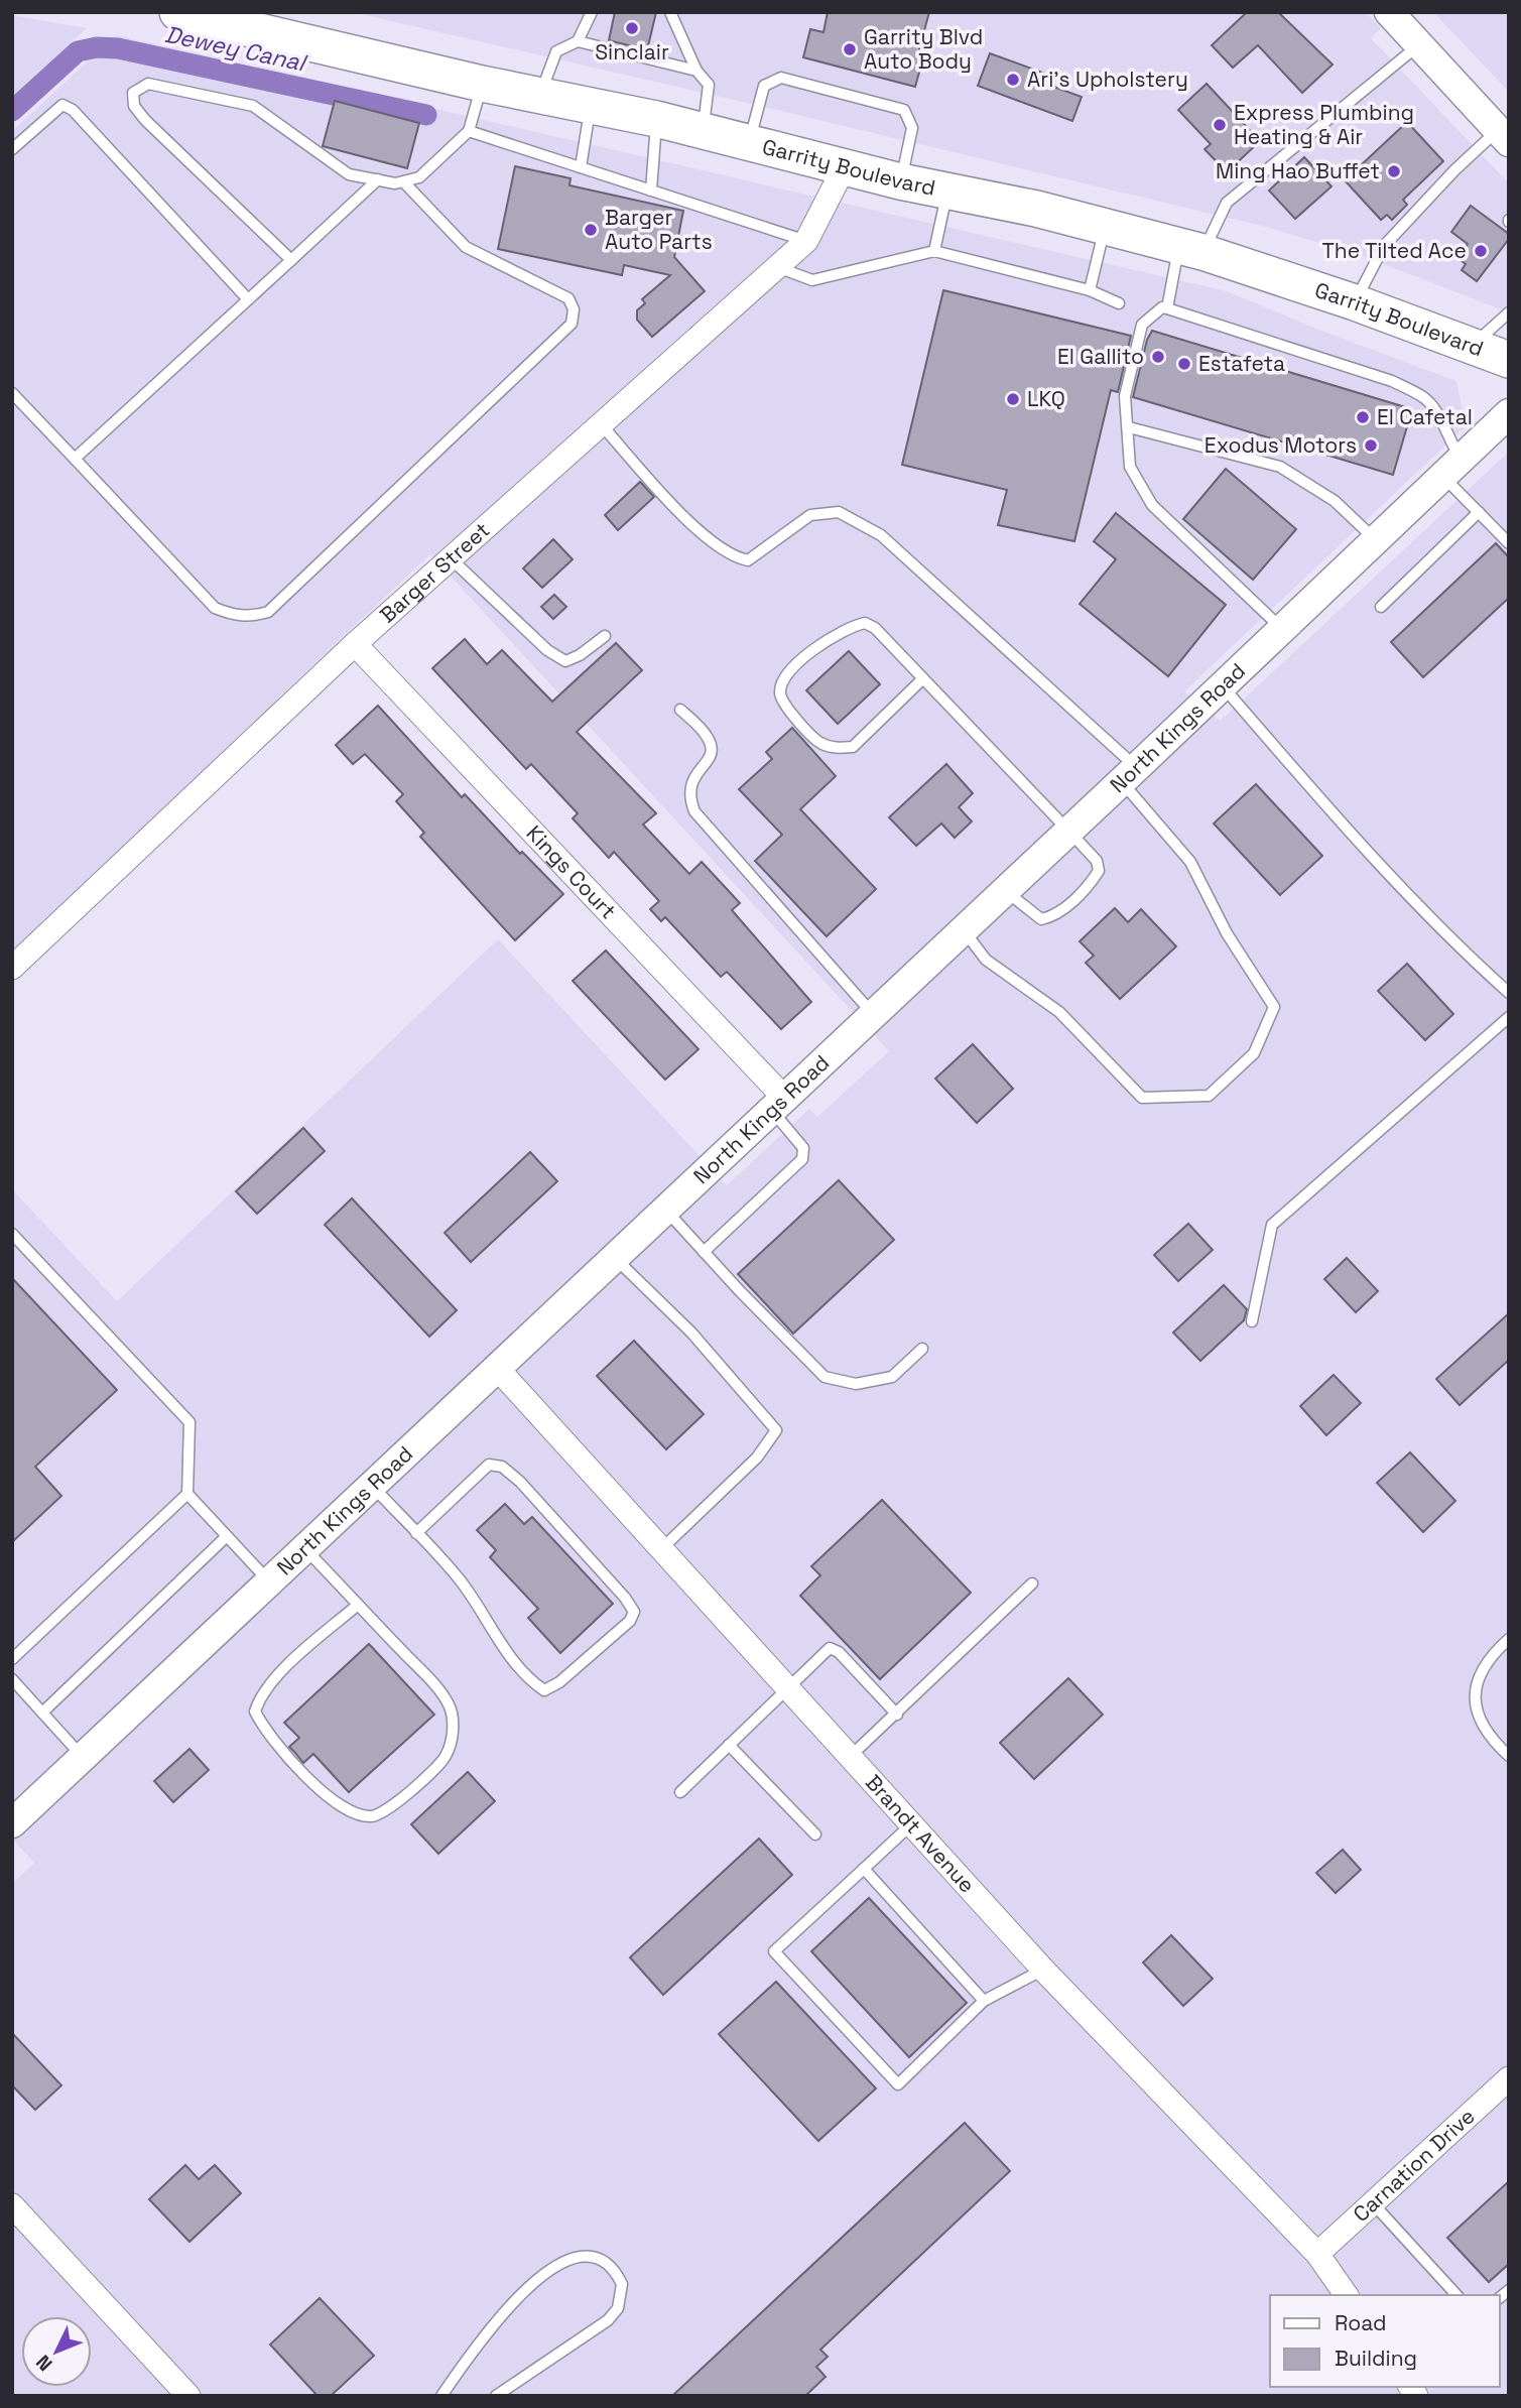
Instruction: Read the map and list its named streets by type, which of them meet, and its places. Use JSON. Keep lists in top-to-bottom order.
{
  "streets": {
    "main road": ["Garrity Boulevard"],
    "street": [
      "Barger Street",
      "North Kings Road",
      "Kings Court",
      "Brandt Avenue",
      "Carnation Drive"
    ]
  },
  "crossings": [
    ["Garrity Boulevard", "Barger Street"],
    ["Barger Street", "Kings Court"],
    ["North Kings Road", "Kings Court"],
    ["North Kings Road", "Brandt Avenue"],
    ["Brandt Avenue", "Carnation Drive"]
  ],
  "water": ["Dewey Canal"],
  "places": [
    "Sinclair",
    "Garrity Blvd Auto Body",
    "Ari's Upholstery",
    "Express Plumbing Heating & Air",
    "Ming Hao Buffet",
    "Barger Auto Parts",
    "The Tilted Ace",
    "El Gallito",
    "Estafeta",
    "LKQ",
    "El Cafetal",
    "Exodus Motors"
  ],
  "legend": ["Road", "Building"],
  "north": "bottom left"
}
